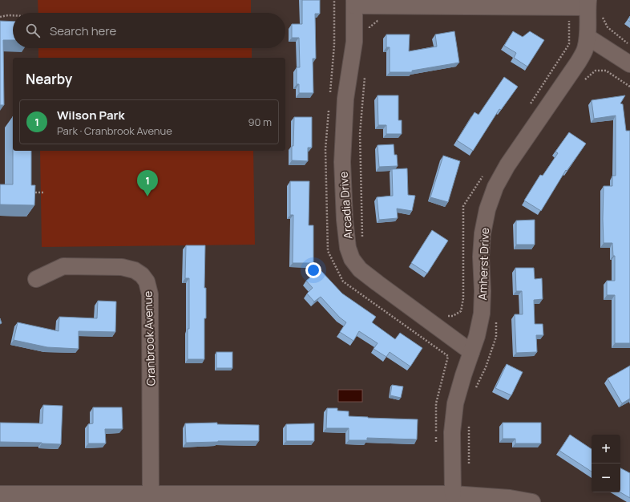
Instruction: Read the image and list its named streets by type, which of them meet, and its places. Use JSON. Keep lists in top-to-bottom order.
{
  "streets": {
    "street": ["Arcadia Drive", "Amherst Drive", "Cranbrook Avenue"]
  },
  "crossings": [
    ["Arcadia Drive", "Amherst Drive"]
  ],
  "page": {
    "search": "Search here",
    "heading": "Nearby",
    "list": [
      {
        "mark": "1",
        "name": "Wilson Park",
        "note": "Park · Cranbrook Avenue",
        "value": "90 m"
      }
    ],
    "pins": "1",
    "map_buttons": ["+", "−"]
  }
}
